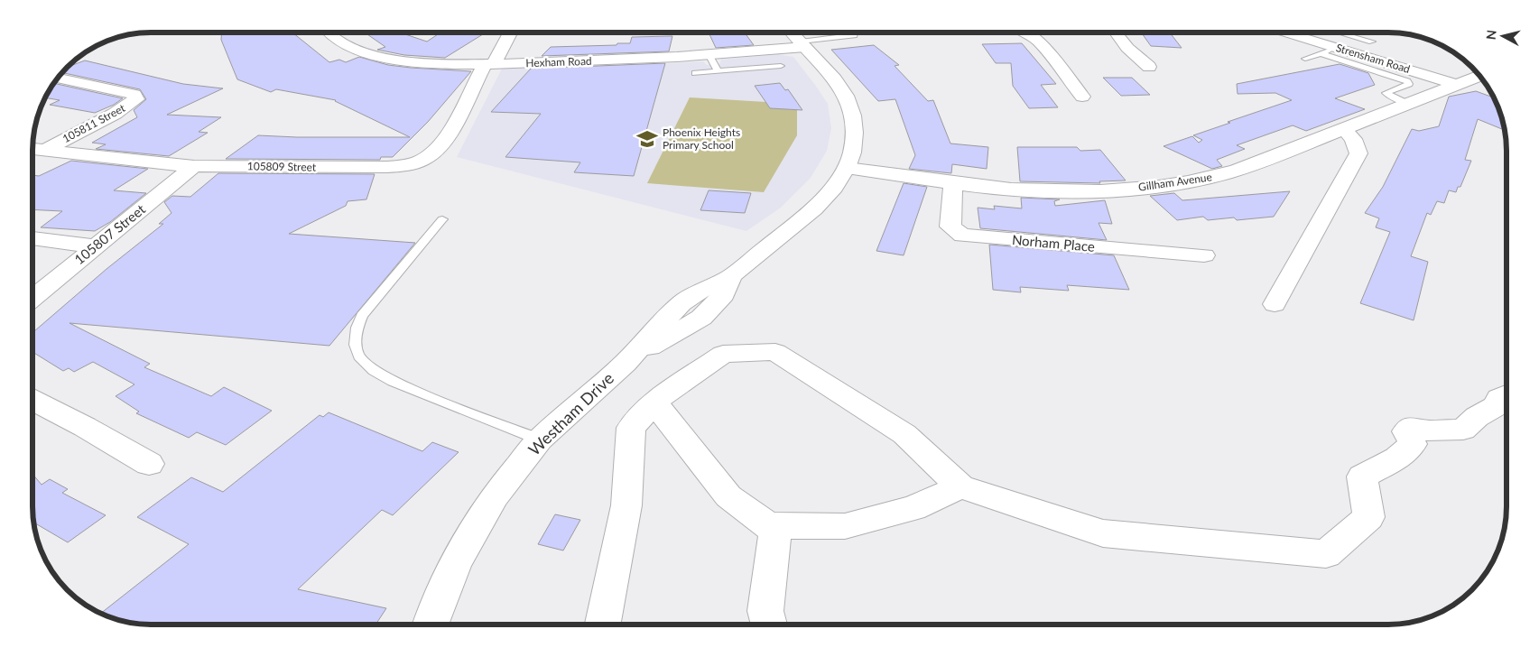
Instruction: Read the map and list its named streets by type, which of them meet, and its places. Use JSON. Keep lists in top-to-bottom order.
{
  "streets": {
    "street": [
      "Strensham Road",
      "Hexham Road",
      "105811 Street",
      "105809 Street",
      "Gillham Avenue",
      "105807 Street",
      "Norham Place",
      "Westham Drive"
    ]
  },
  "crossings": [
    ["Strensham Road", "Gillham Avenue"],
    ["Hexham Road", "105809 Street"],
    ["Hexham Road", "Westham Drive"],
    ["105811 Street", "105809 Street"],
    ["105809 Street", "105807 Street"],
    ["Gillham Avenue", "Norham Place"],
    ["Gillham Avenue", "Westham Drive"]
  ],
  "places": {
    "school or university": ["Phoenix Heights Primary School"]
  },
  "north": "left"
}
